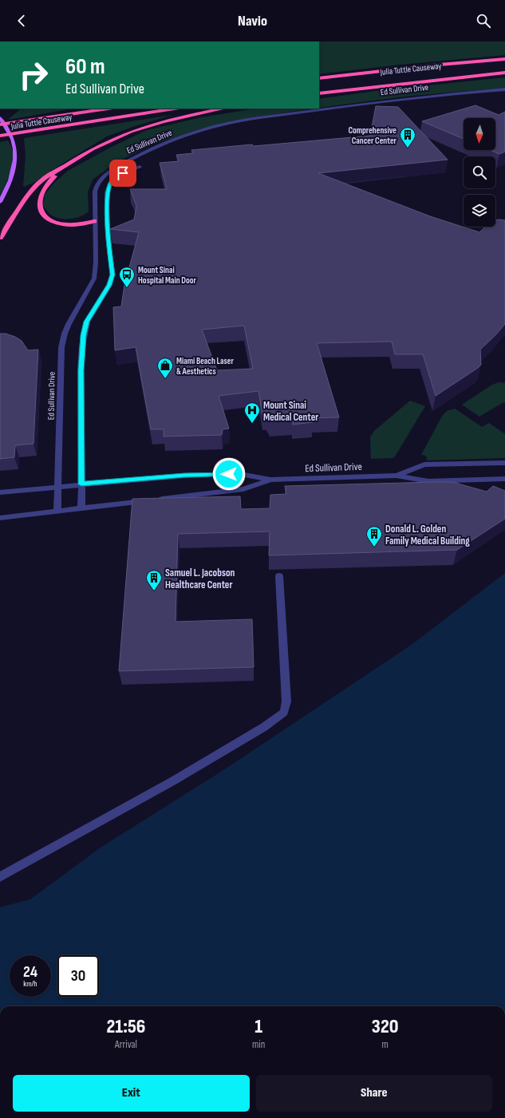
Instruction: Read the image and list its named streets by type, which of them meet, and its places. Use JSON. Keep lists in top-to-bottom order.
{
  "streets": {
    "highway": ["Julia Tuttle Causeway"],
    "street": ["Ed Sullivan Drive"]
  },
  "places": {
    "building": ["Comprehensive Cancer Center", "Donald L. Golden Family Medical Building", "Samuel L. Jacobson Healthcare Center"],
    "bus stop": ["Mount Sinai Hospital Main Door"],
    "shop": ["Miami Beach Laser & Aesthetics"],
    "hospital": ["Mount Sinai Medical Center"]
  },
  "north": "bottom",
  "page": {
    "header": "Navio",
    "turn": ["60 m", "Ed Sullivan Drive"],
    "speed": "24 km/h",
    "limit": "30",
    "eta": [
      "21:56",
      "Arrival",
      "1",
      "min",
      "320",
      "m"
    ],
    "buttons": ["Exit", "Share"]
  }
}
